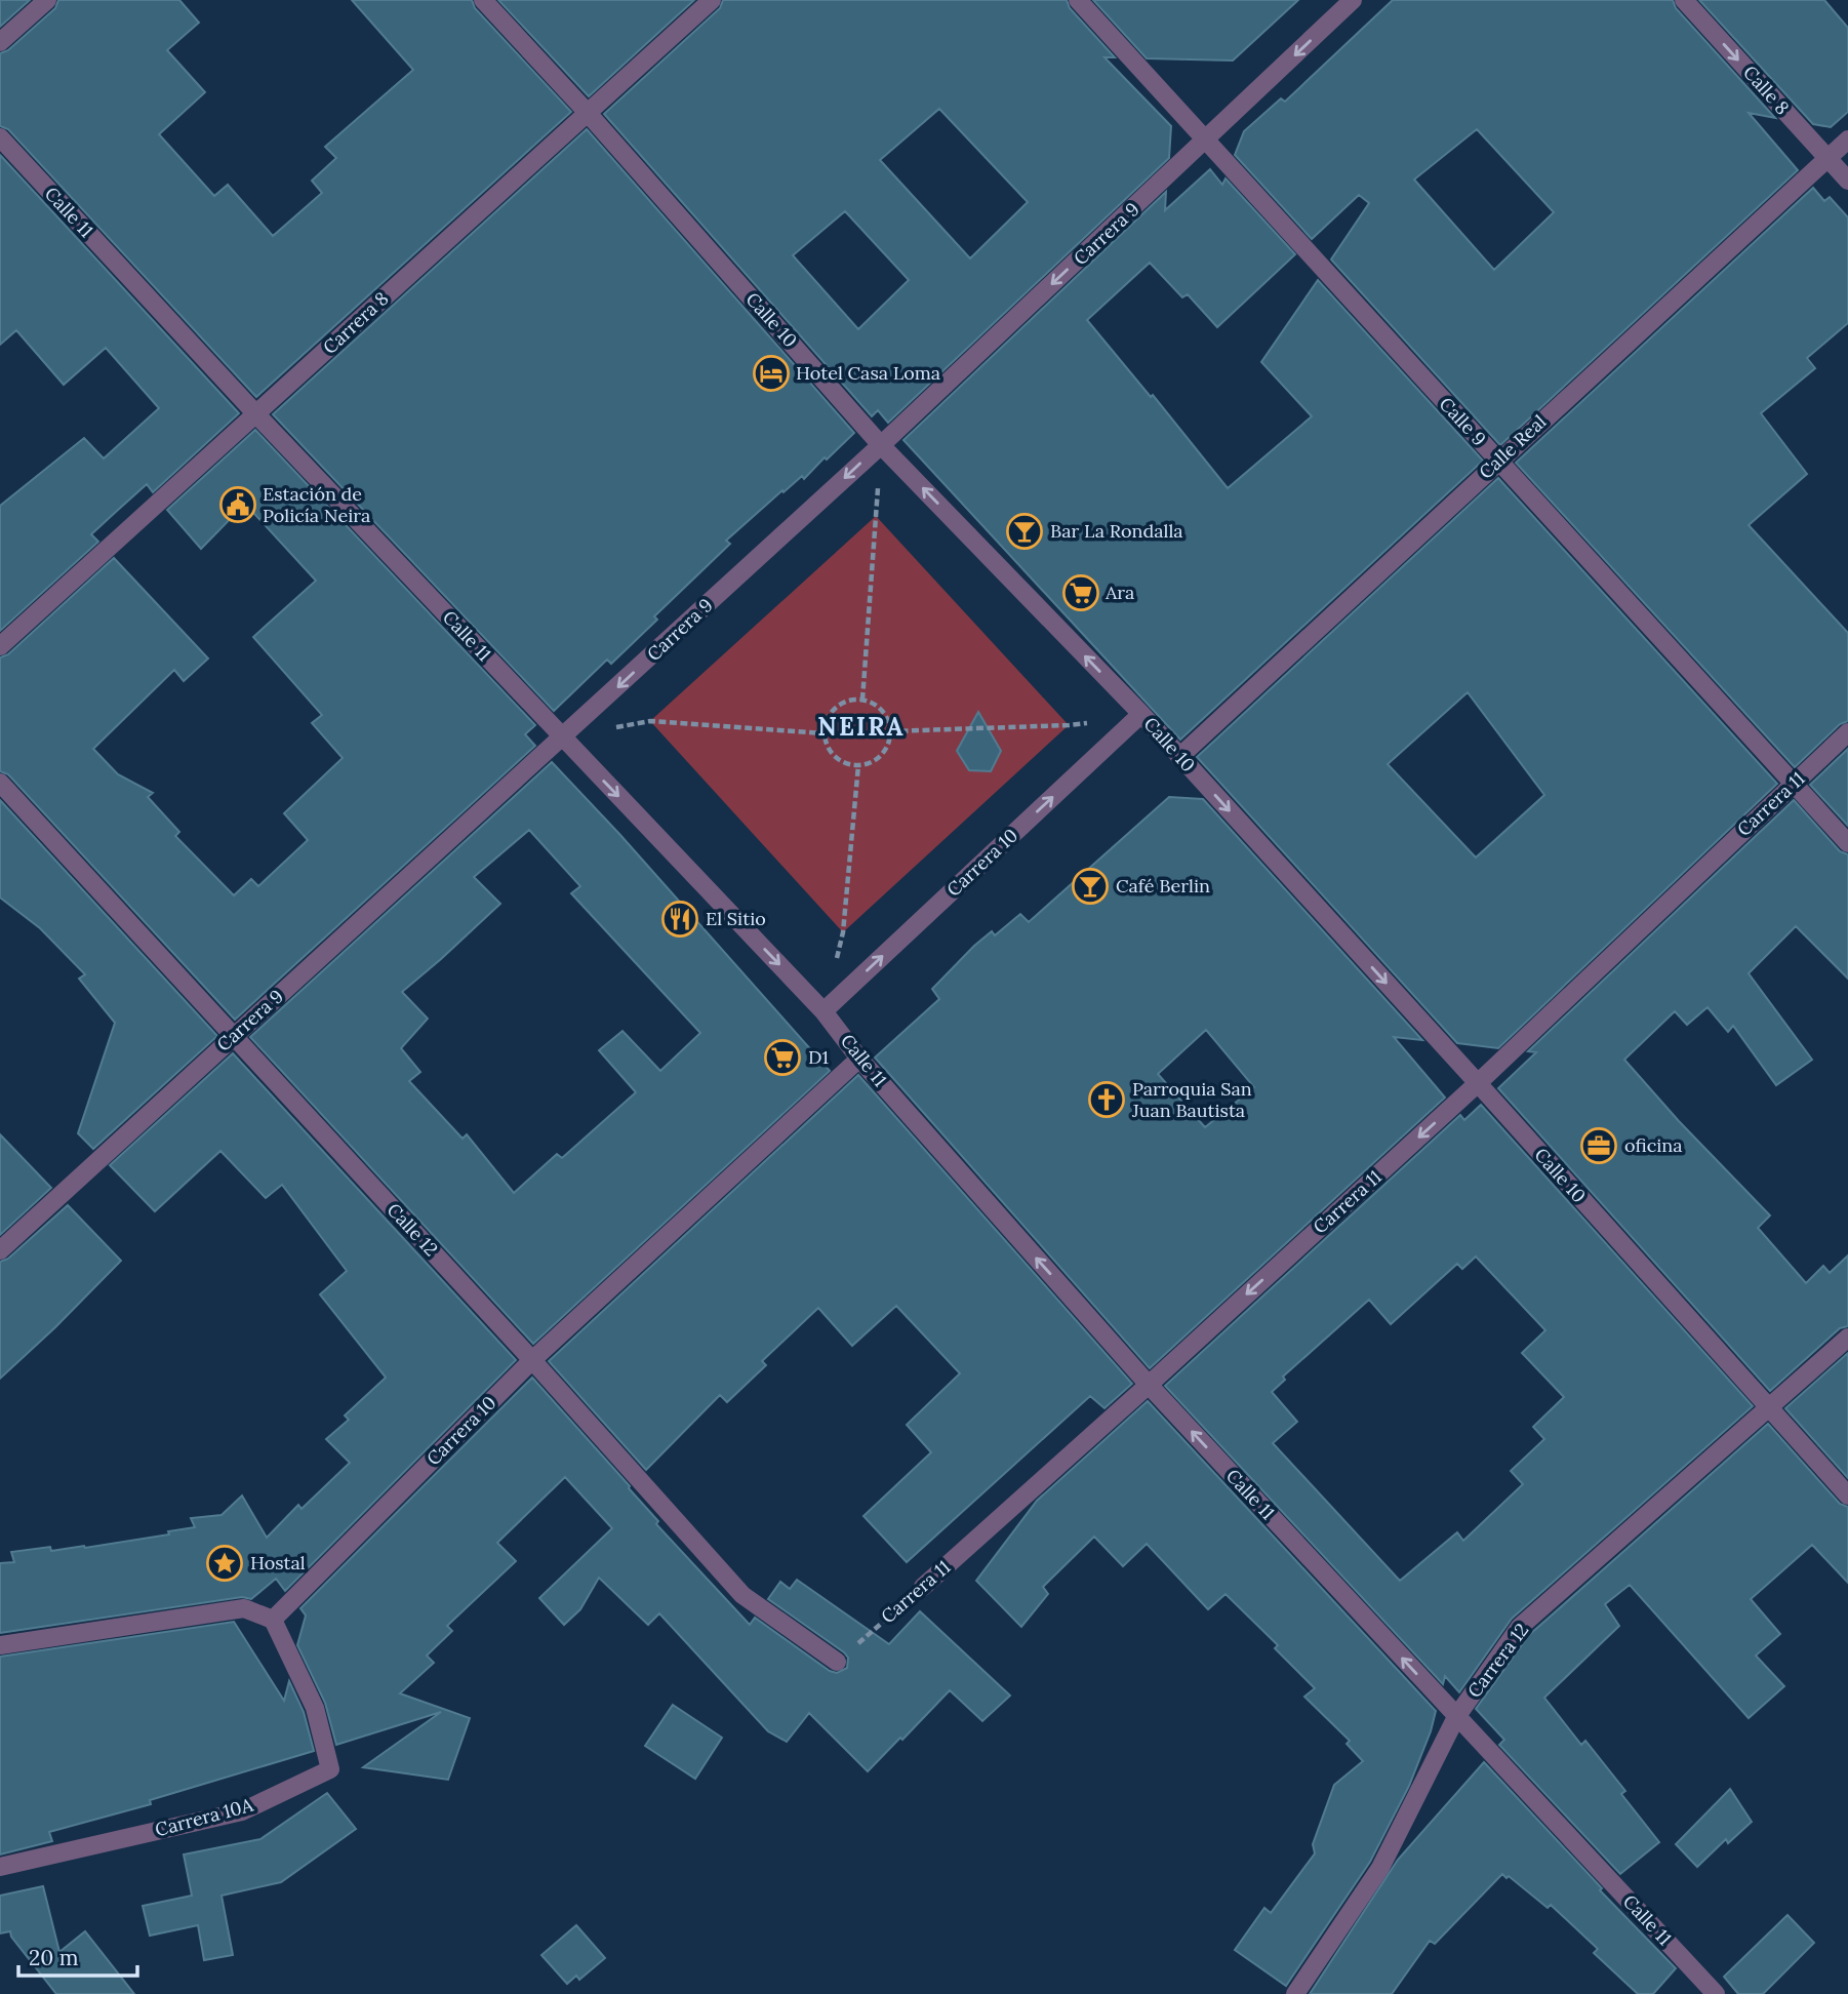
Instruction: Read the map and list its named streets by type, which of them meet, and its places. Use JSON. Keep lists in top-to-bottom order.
{
  "streets": {
    "street": [
      "Calle 8",
      "Calle 11",
      "Carrera 9",
      "Calle 10",
      "Carrera 8",
      "Calle 9",
      "Calle Real",
      "Carrera 11",
      "Carrera 10",
      "Calle 12",
      "Carrera 12",
      "Carrera 10A"
    ]
  },
  "crossings": [
    ["Calle 8", "Calle Real"],
    ["Calle 11", "Carrera 9"],
    ["Calle 11", "Carrera 8"],
    ["Calle 11", "Carrera 11"],
    ["Calle 11", "Carrera 10"],
    ["Calle 11", "Carrera 12"],
    ["Carrera 9", "Calle 10"],
    ["Carrera 9", "Calle 9"],
    ["Carrera 9", "Calle 12"],
    ["Calle 10", "Carrera 8"],
    ["Calle 10", "Calle Real"],
    ["Calle 10", "Carrera 11"],
    ["Calle 10", "Carrera 10"],
    ["Calle 10", "Carrera 12"],
    ["Calle 9", "Calle Real"],
    ["Calle 9", "Carrera 11"],
    ["Carrera 11", "Calle 12"],
    ["Carrera 10", "Calle 12"],
    ["Carrera 10", "Carrera 10A"]
  ],
  "one_way": ["Calle 8", "Carrera 9"],
  "districts": ["NEIRA"],
  "places": {
    "hotel": ["Hotel Casa Loma"],
    "public building": ["Estación de Policía Neira"],
    "bar": ["Bar La Rondalla", "Café Berlin"],
    "supermarket": ["Ara", "D1"],
    "restaurant": ["El Sitio"],
    "church": ["Parroquia San Juan Bautista"],
    "office": ["oficina"],
    "place": ["Hostal"]
  },
  "scale_bar": "20 m"
}
